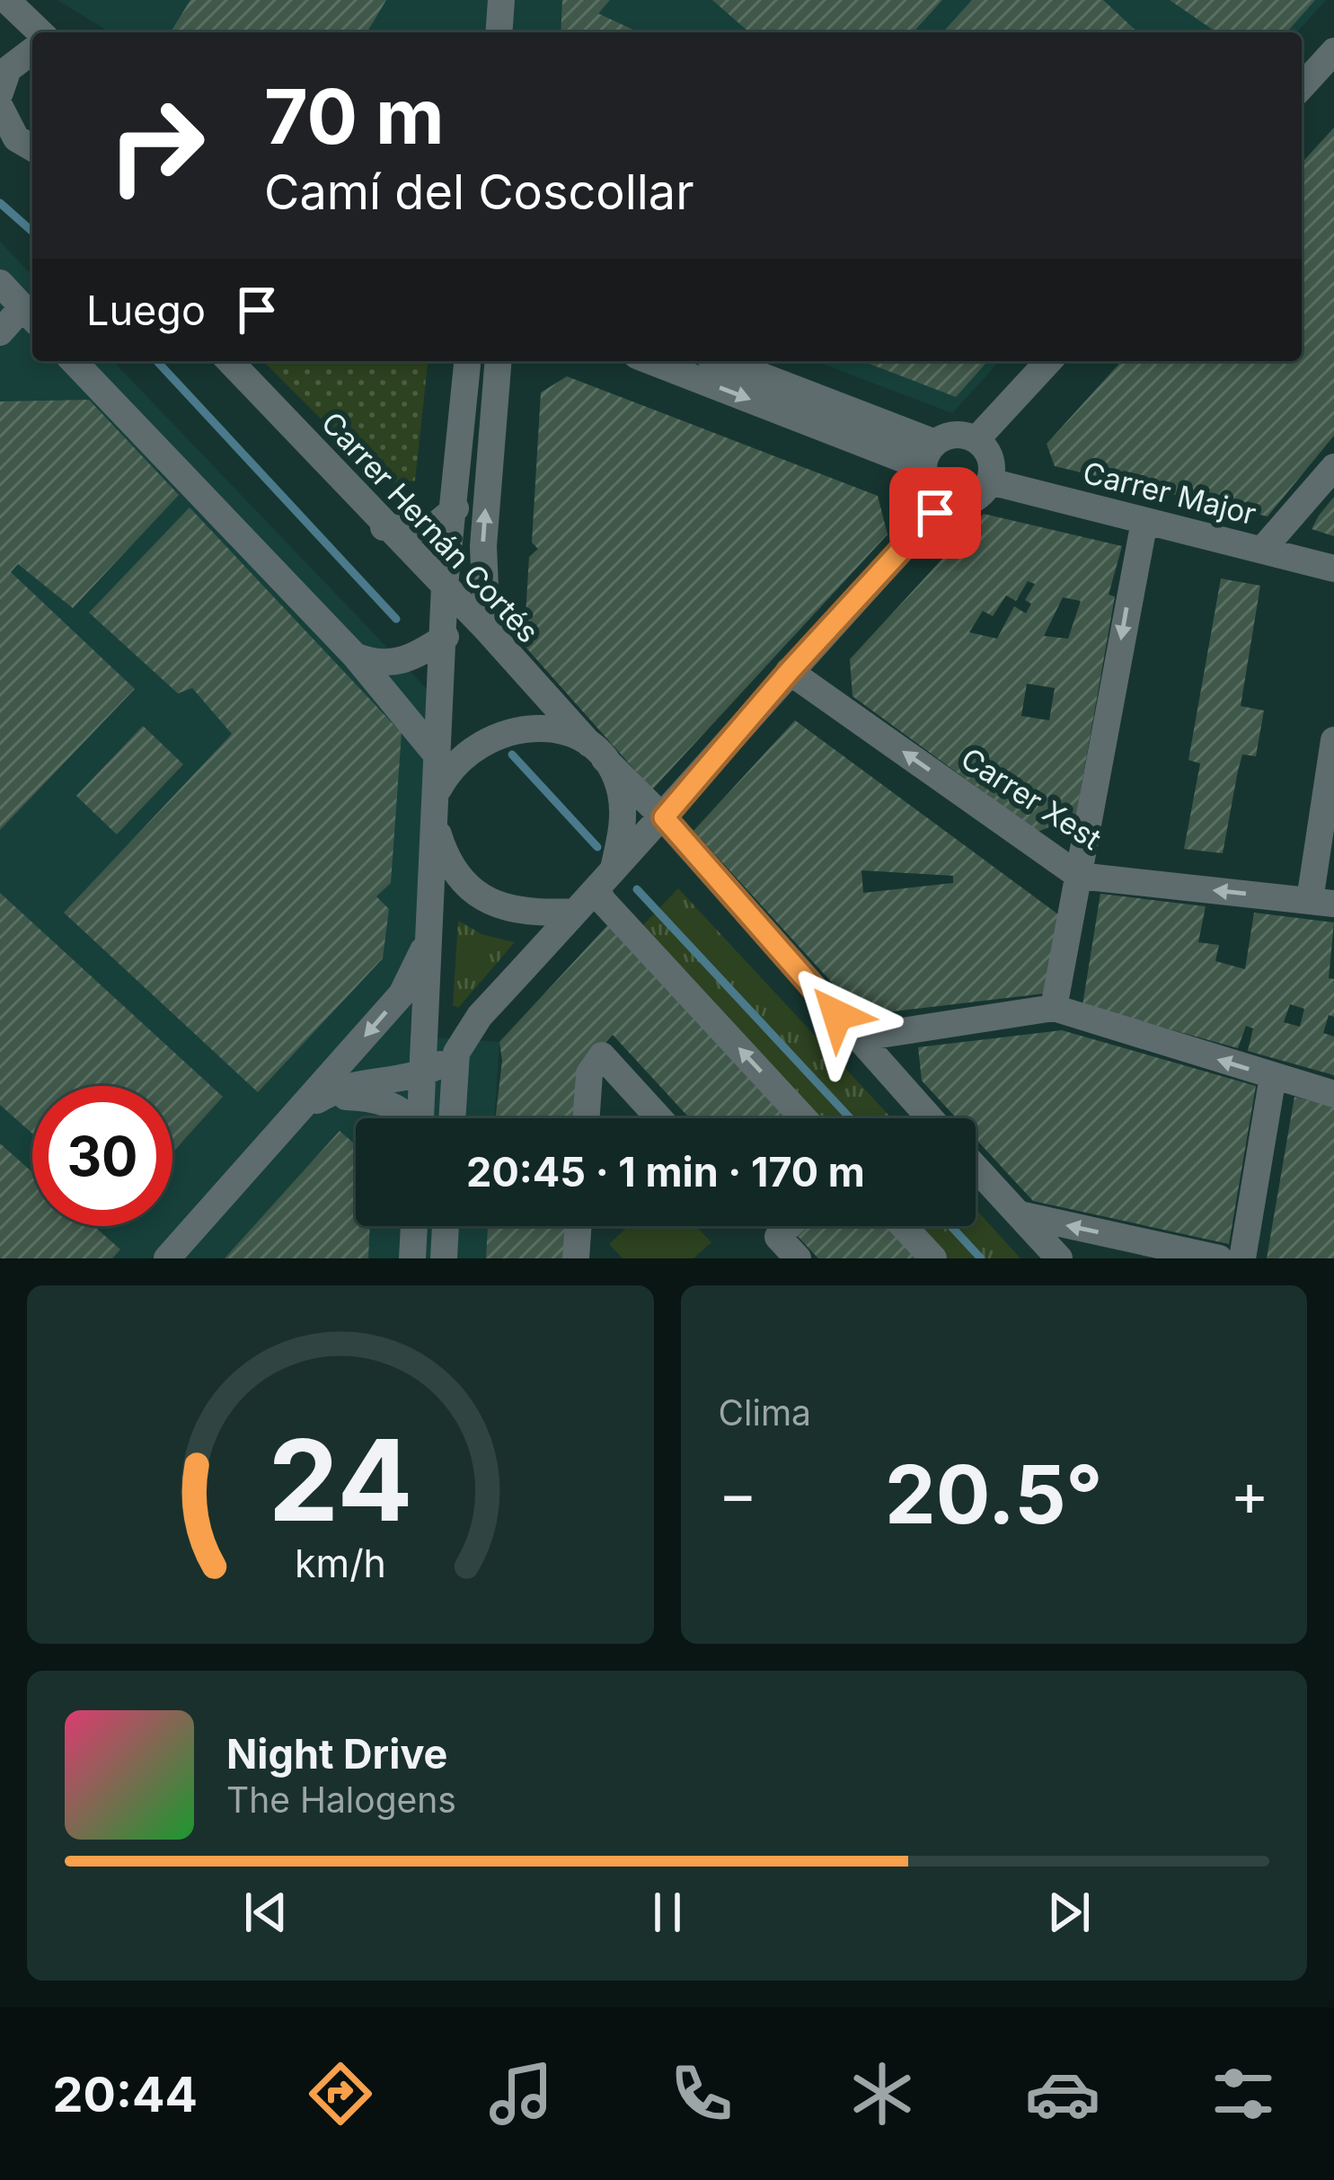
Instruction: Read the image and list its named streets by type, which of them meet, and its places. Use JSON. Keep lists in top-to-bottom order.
{
  "streets": {
    "street": ["Carrer Major", "Carrer Hernán Cortés", "Carrer Xest"]
  },
  "page": {
    "turn": ["70 m", "Camí del Coscollar"],
    "then": "Luego",
    "limit": "30",
    "trip": "20:45 · 1 min · 170 m",
    "tile": "Clima",
    "heat": ["−", "20.5°", "+"],
    "song": ["Night Drive", "The Halogens"],
    "tabs": "20:44",
    "gauge": ["24", "km/h"]
  }
}
